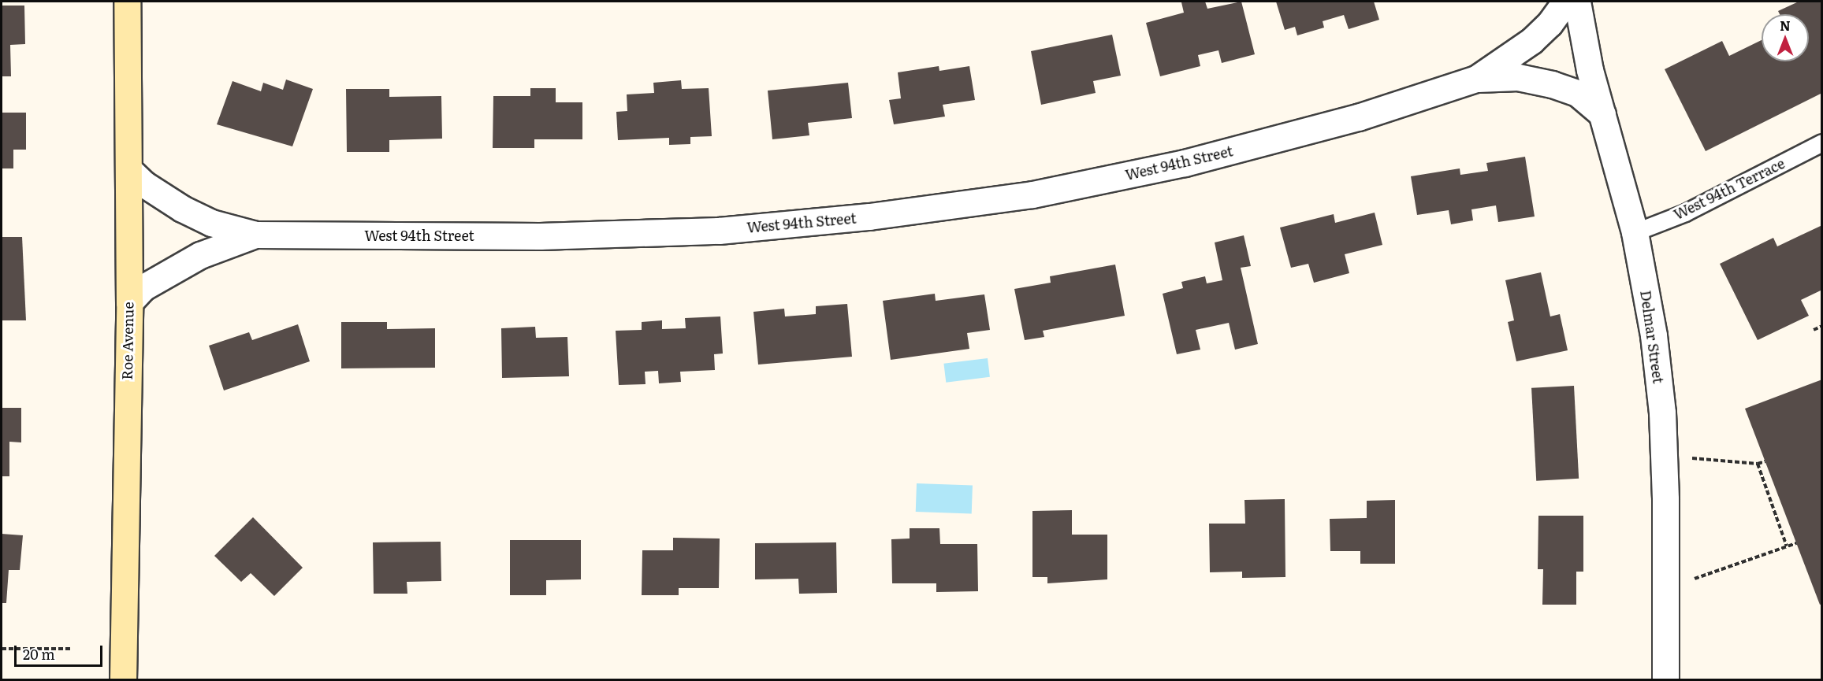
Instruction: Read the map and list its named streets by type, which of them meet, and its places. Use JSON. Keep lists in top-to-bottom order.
{
  "streets": {
    "main road": ["Roe Avenue"],
    "street": ["West 94th Street", "Delmar Street"],
    "lane": ["West 94th Terrace"]
  },
  "crossings": [
    ["West 94th Street", "Delmar Street"],
    ["West 94th Street", "Roe Avenue"],
    ["West 94th Terrace", "Delmar Street"]
  ],
  "scale_bar": "20 m",
  "north": "top"
}
